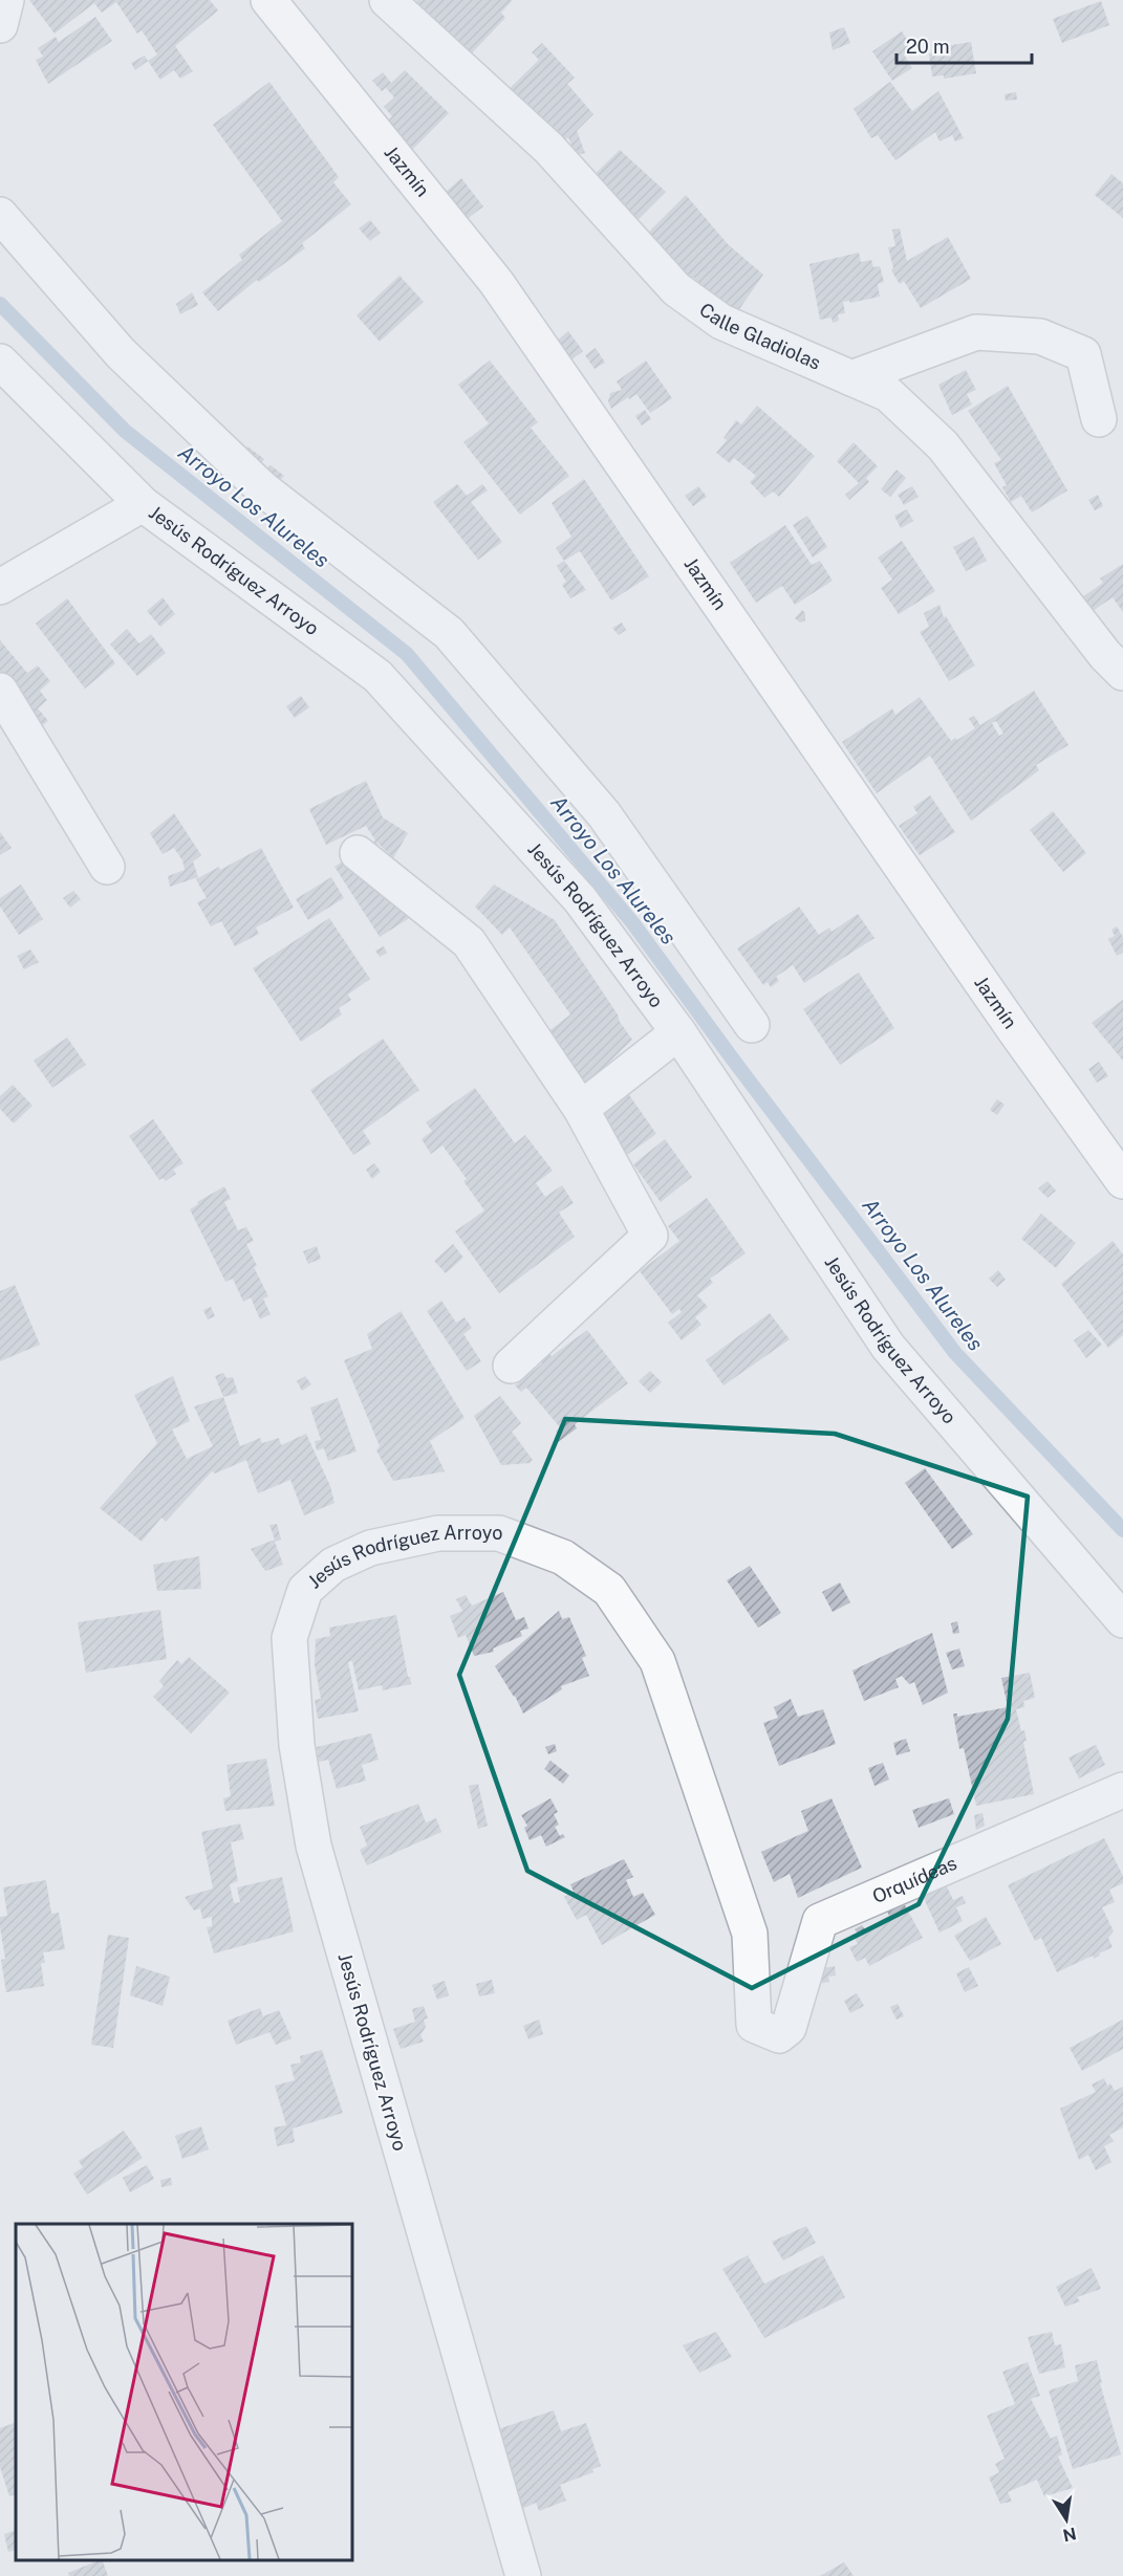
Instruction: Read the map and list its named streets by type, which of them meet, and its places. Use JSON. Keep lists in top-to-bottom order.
{
  "streets": {
    "main road": ["Jazmín"],
    "street": ["Calle Gladiolas", "Jesús Rodríguez Arroyo", "Orquídeas"]
  },
  "crossings": [
    ["Jesús Rodríguez Arroyo", "Orquídeas"]
  ],
  "water": ["Arroyo Los Alureles"],
  "scale_bar": "20 m",
  "north": "bottom"
}
